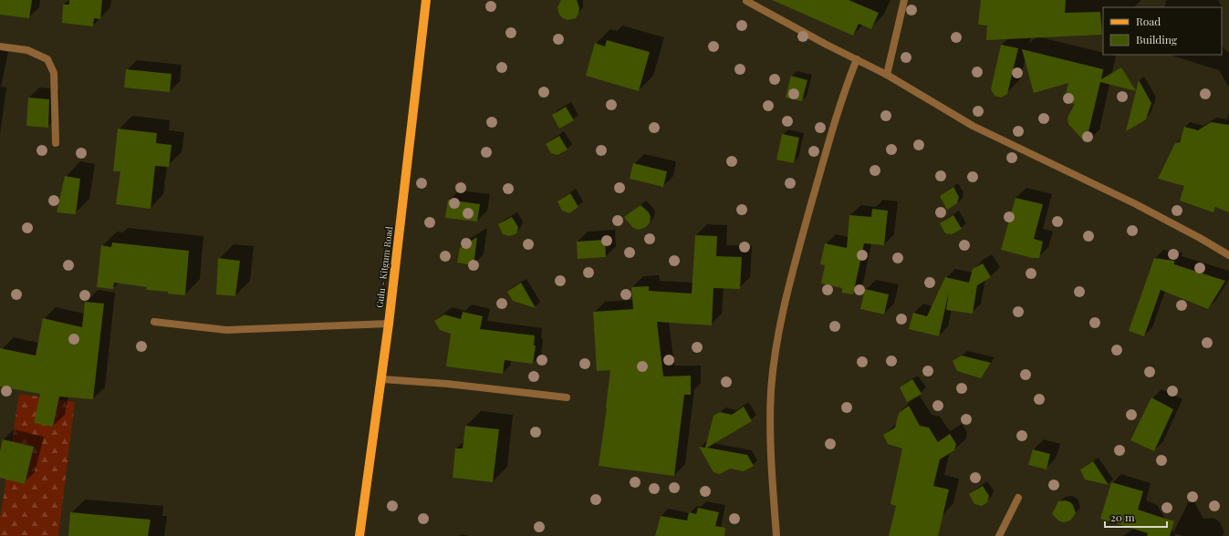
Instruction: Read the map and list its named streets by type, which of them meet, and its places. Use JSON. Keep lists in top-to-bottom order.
{
  "streets": {
    "main road": ["Gulu - Kitgum Road"]
  },
  "legend": ["Road", "Building"],
  "scale_bar": "20 m"
}
